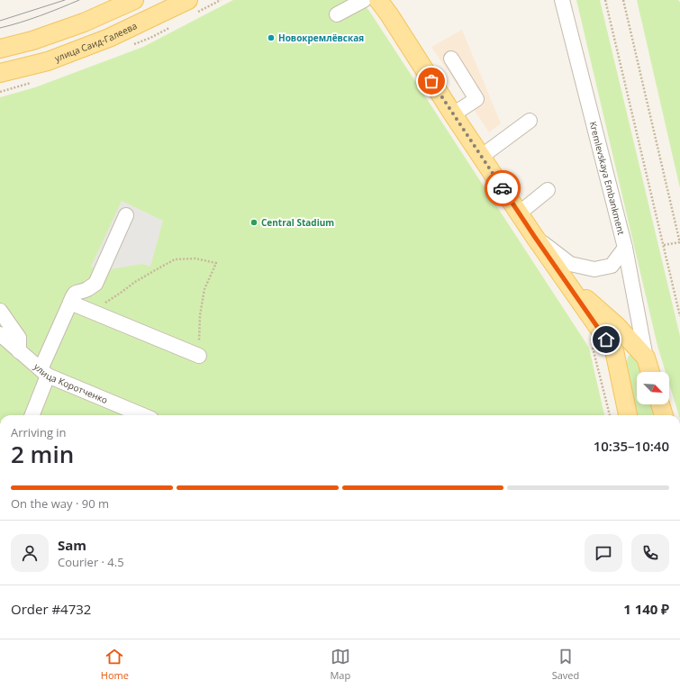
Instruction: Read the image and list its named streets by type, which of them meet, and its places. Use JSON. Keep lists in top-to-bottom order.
{
  "streets": {
    "main road": ["улица Саид-Галеева", "Kremlevskaya Embankment"],
    "street": ["улица Коротченко"]
  },
  "places": ["Новокремлёвская", "Central Stadium"],
  "north": "bottom right",
  "page": {
    "heading": ["2 min", "Arriving in", "10:35–10:40"],
    "panel": [
      "Sam",
      "Courier · 4.5",
      "Order #4732",
      "1 140 ₽"
    ],
    "bar": "On the way · 90 m",
    "tabs": ["Home", "Map", "Saved"]
  }
}
